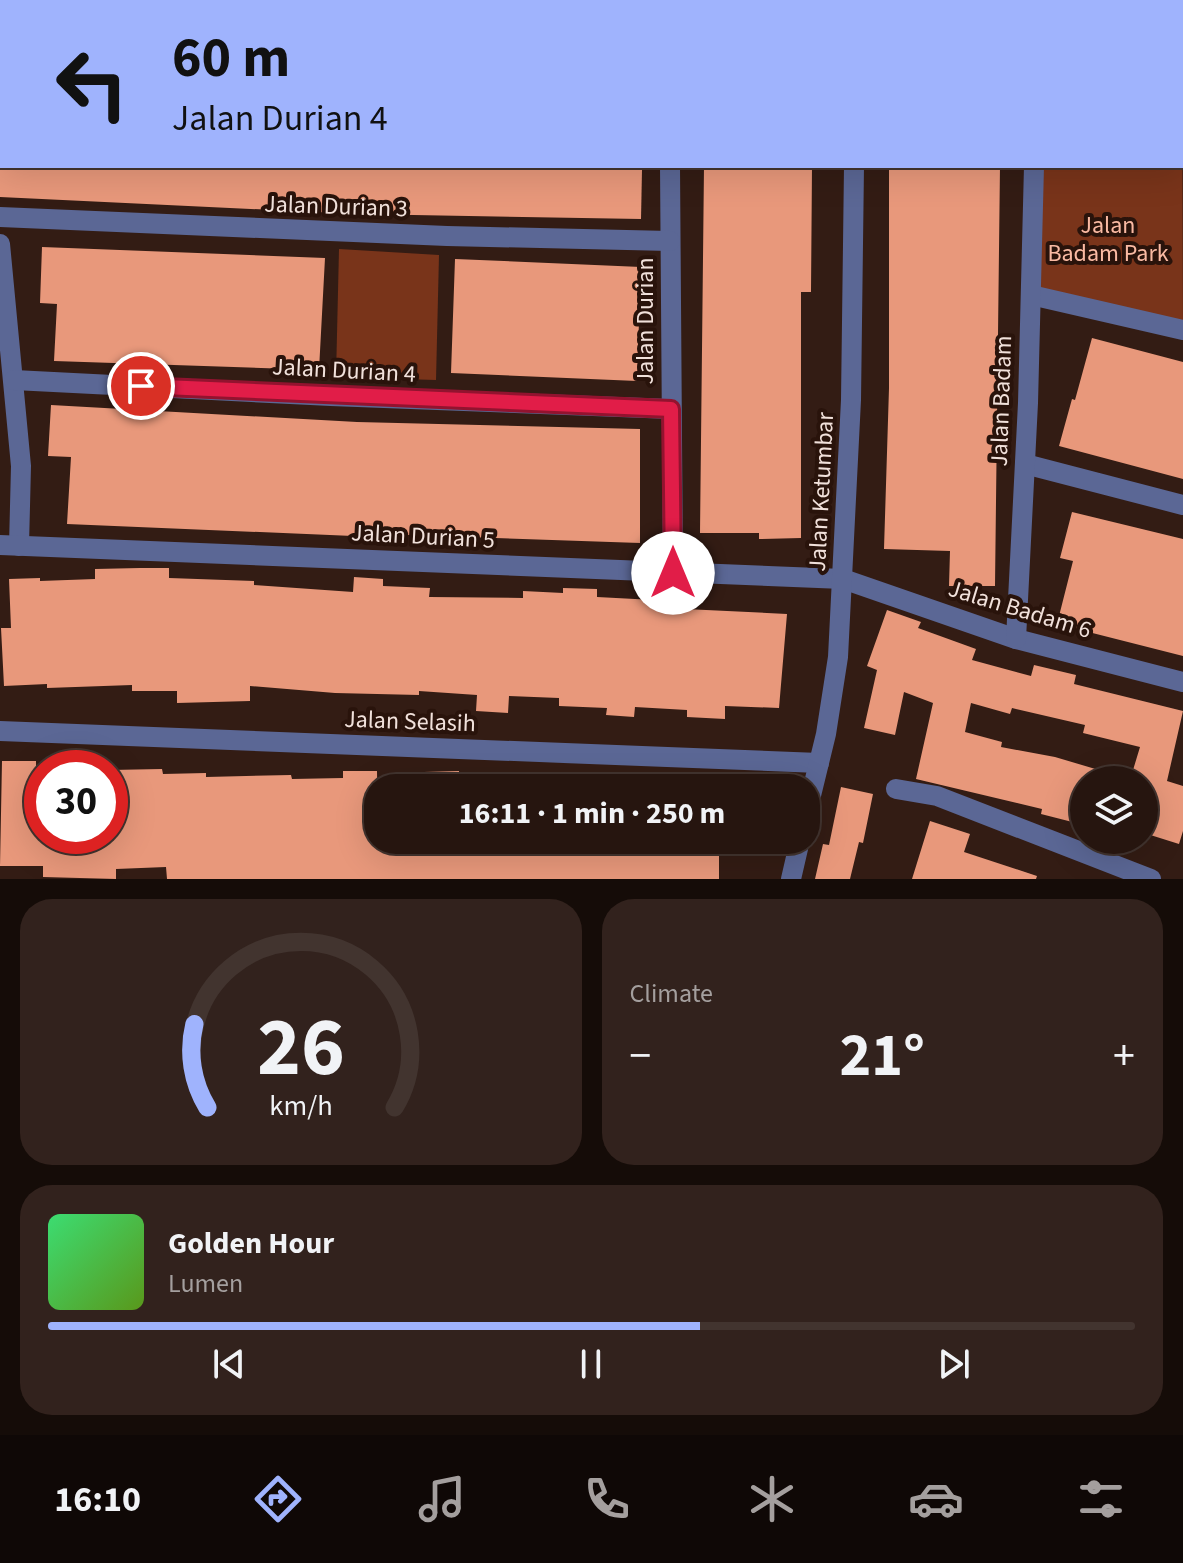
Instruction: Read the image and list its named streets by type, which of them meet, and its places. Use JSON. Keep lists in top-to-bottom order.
{
  "streets": {
    "street": [
      "Jalan Durian 3",
      "Jalan Durian",
      "Jalan Durian 4",
      "Jalan Badam",
      "Jalan Ketumbar",
      "Jalan Durian 5",
      "Jalan Badam 6",
      "Jalan Selasih"
    ]
  },
  "crossings": [
    ["Jalan Durian 3", "Jalan Durian"],
    ["Jalan Durian", "Jalan Durian 4"],
    ["Jalan Durian", "Jalan Durian 5"],
    ["Jalan Badam", "Jalan Badam 6"],
    ["Jalan Ketumbar", "Jalan Durian 5"],
    ["Jalan Ketumbar", "Jalan Badam 6"],
    ["Jalan Ketumbar", "Jalan Selasih"],
    ["Jalan Durian 5", "Jalan Badam 6"]
  ],
  "parks": ["Jalan Badam Park"],
  "page": {
    "turn": ["60 m", "Jalan Durian 4"],
    "limit": "30",
    "trip": "16:11 · 1 min · 250 m",
    "tile": "Climate",
    "heat": ["−", "21°", "+"],
    "song": ["Golden Hour", "Lumen"],
    "tabs": "16:10",
    "gauge": ["26", "km/h"]
  }
}
